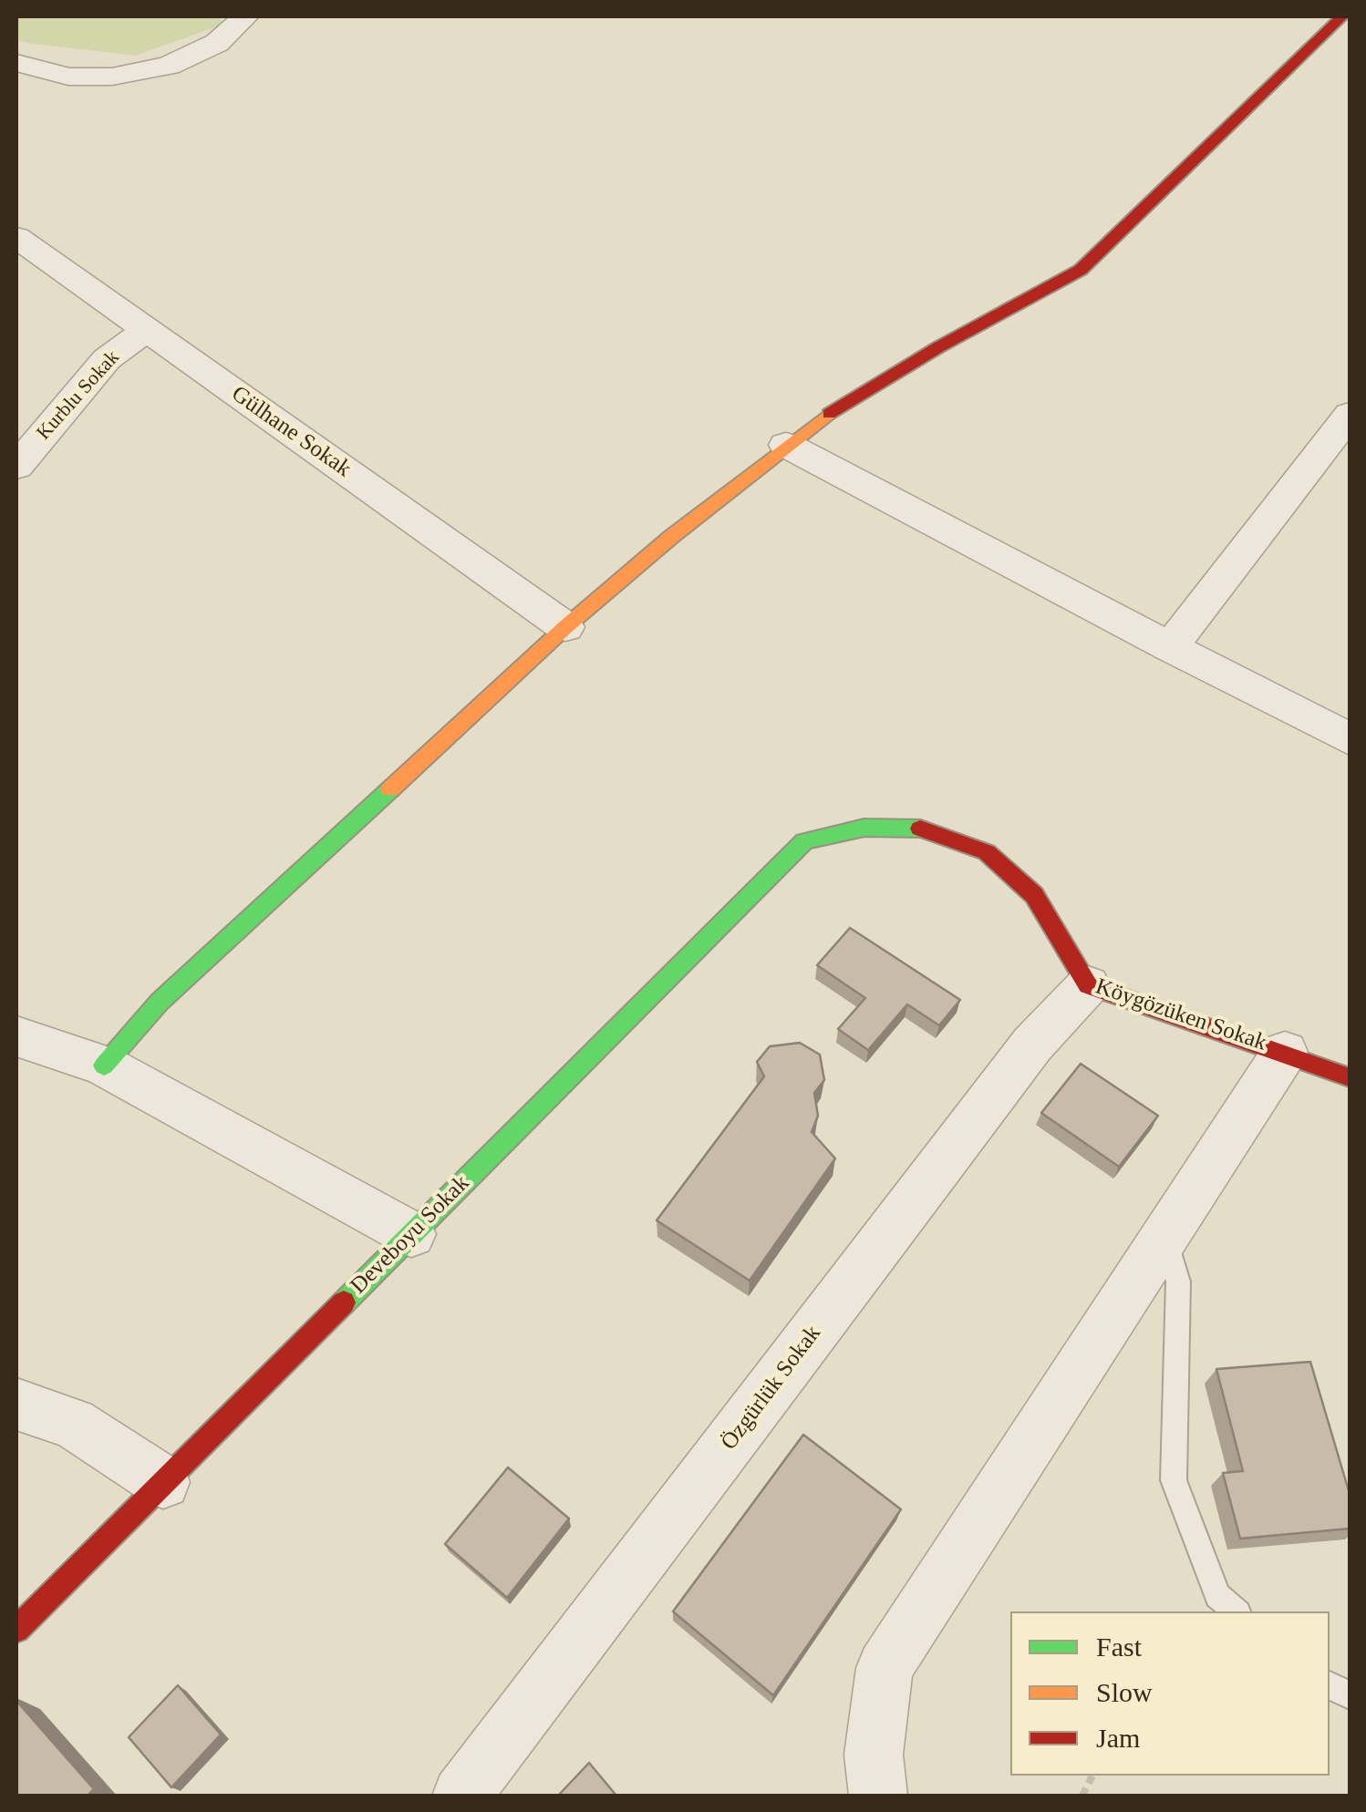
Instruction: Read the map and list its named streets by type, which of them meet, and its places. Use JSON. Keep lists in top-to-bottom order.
{
  "streets": {
    "street": [
      "Kurblu Sokak",
      "Gülhane Sokak",
      "Köygözüken Sokak",
      "Deveboyu Sokak",
      "Özgürlük Sokak"
    ]
  },
  "crossings": [
    ["Kurblu Sokak", "Gülhane Sokak"],
    ["Köygözüken Sokak", "Deveboyu Sokak"],
    ["Köygözüken Sokak", "Özgürlük Sokak"]
  ],
  "legend": ["Fast", "Slow", "Jam"]
}
